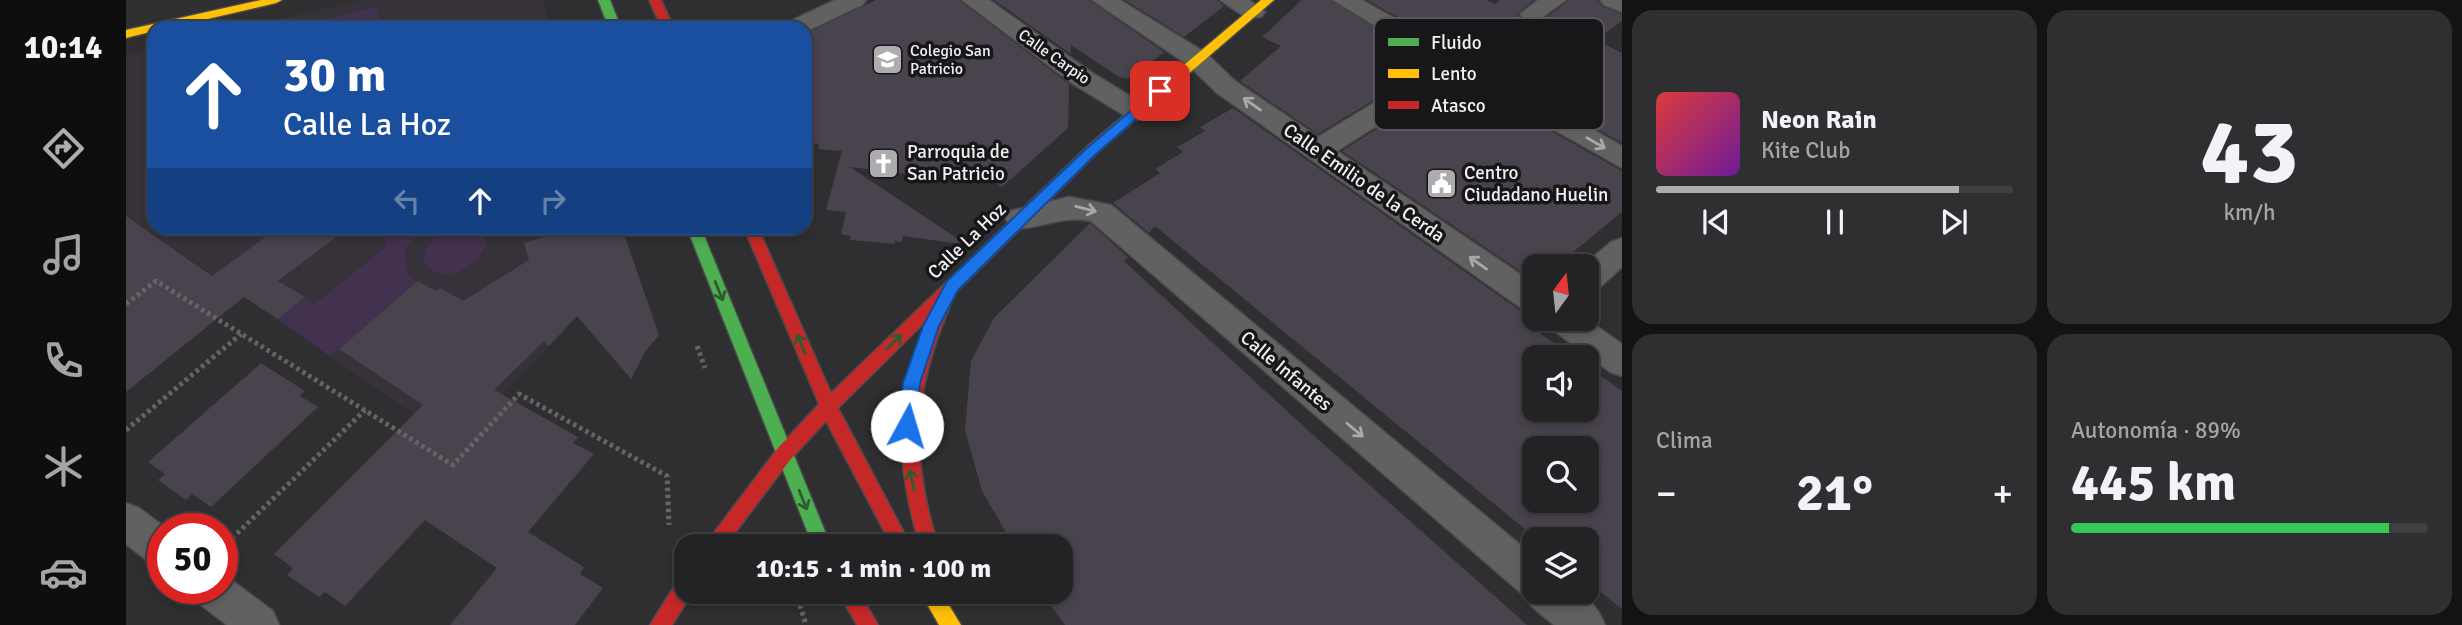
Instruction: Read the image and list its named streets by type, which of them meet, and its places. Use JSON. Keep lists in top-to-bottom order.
{
  "streets": {
    "main road": ["Calle La Hoz"],
    "street": ["Calle Carpio", "Calle Emilio de la Cerda", "Calle Infantes"]
  },
  "crossings": [
    ["Calle Carpio", "Calle La Hoz"],
    ["Calle Emilio de la Cerda", "Calle La Hoz"],
    ["Calle La Hoz", "Calle Infantes"]
  ],
  "one_way": ["Calle Emilio de la Cerda", "Calle Infantes"],
  "places": {
    "school or university": ["Colegio San Patricio"],
    "church": ["Parroquia de San Patricio"],
    "public building": ["Centro Ciudadano Huelin"]
  },
  "legend": ["Fluido", "Lento", "Atasco"],
  "north": "top",
  "page": {
    "tabs": "10:14",
    "tile": [
      ["43", "km/h"],
      "Clima",
      ["Autonomía · 89%", "445 km"]
    ],
    "turn": ["30 m", "Calle La Hoz"],
    "song": ["Neon Rain", "Kite Club"],
    "heat": ["−", "21°", "+"],
    "limit": "50",
    "trip": "10:15 · 1 min · 100 m"
  }
}
